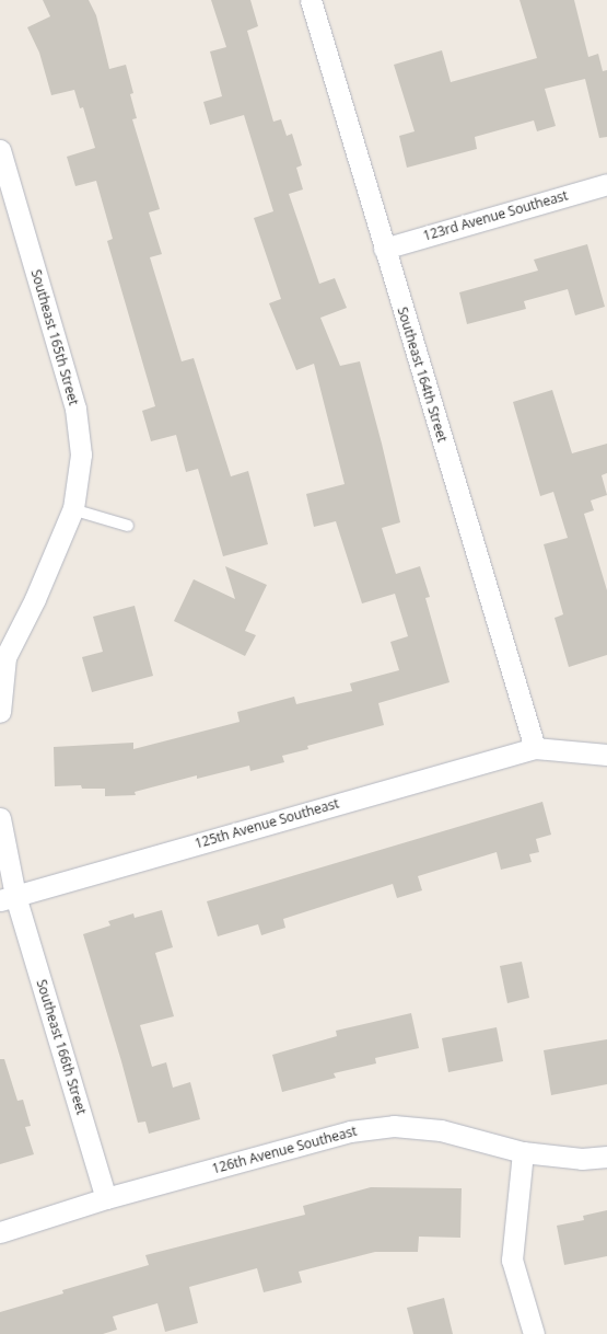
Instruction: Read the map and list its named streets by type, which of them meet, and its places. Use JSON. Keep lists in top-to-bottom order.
{
  "streets": {
    "street": [
      "123rd Avenue Southeast",
      "Southeast 165th Street",
      "Southeast 164th Street",
      "125th Avenue Southeast",
      "Southeast 166th Street",
      "126th Avenue Southeast"
    ]
  },
  "crossings": [
    ["123rd Avenue Southeast", "Southeast 164th Street"],
    ["Southeast 164th Street", "125th Avenue Southeast"],
    ["125th Avenue Southeast", "Southeast 166th Street"],
    ["Southeast 166th Street", "126th Avenue Southeast"]
  ]
}
